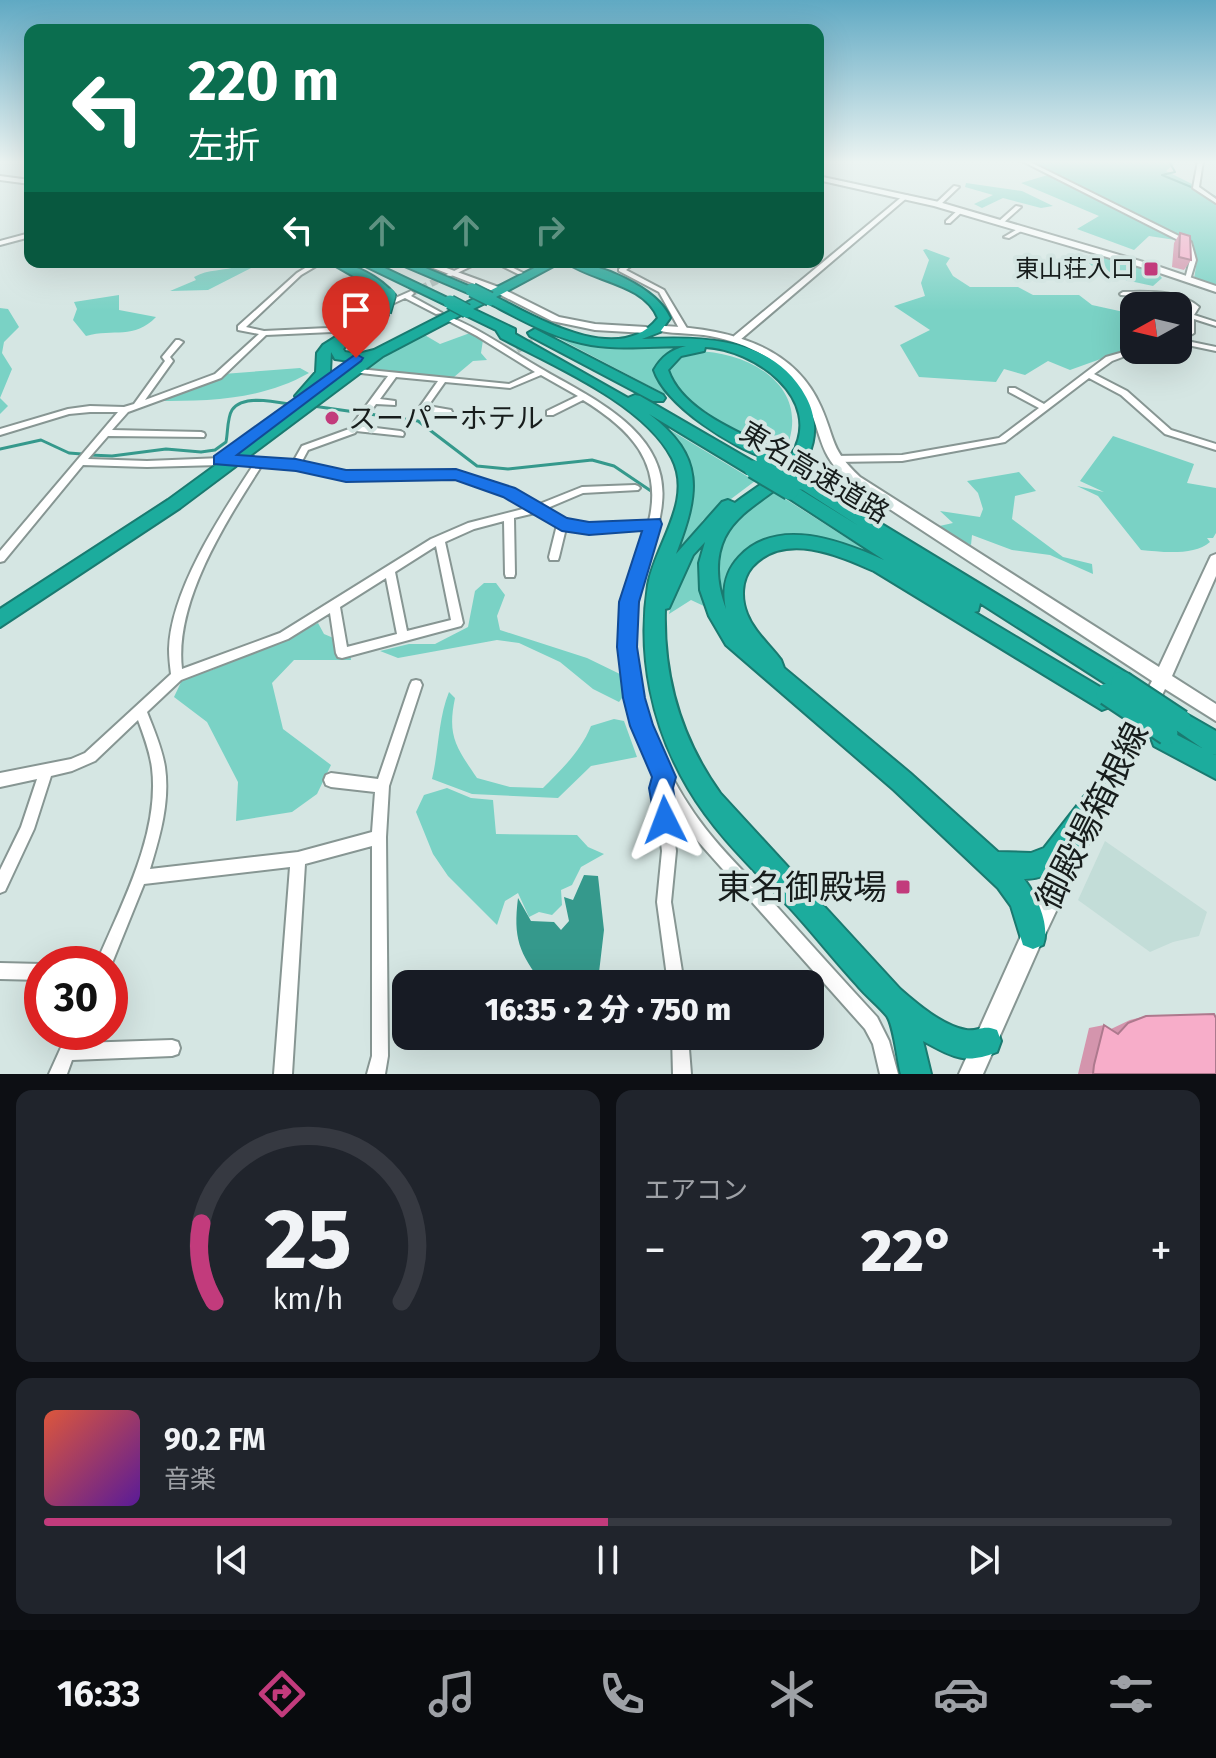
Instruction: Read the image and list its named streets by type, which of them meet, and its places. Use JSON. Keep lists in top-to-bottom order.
{
  "streets": {
    "highway": ["東名高速道路"],
    "street": ["御殿場箱根線"]
  },
  "places": {
    "transit": ["東山荘入口", "東名御殿場"],
    "other": ["スーパーホテル"]
  },
  "north": "left",
  "page": {
    "turn": ["220 m", "左折"],
    "limit": "30",
    "trip": "16:35 · 2 分 · 750 m",
    "tile": "エアコン",
    "heat": ["−", "22°", "+"],
    "song": ["90.2 FM", "音楽"],
    "tabs": "16:33",
    "gauge": ["25", "km/h"]
  }
}
